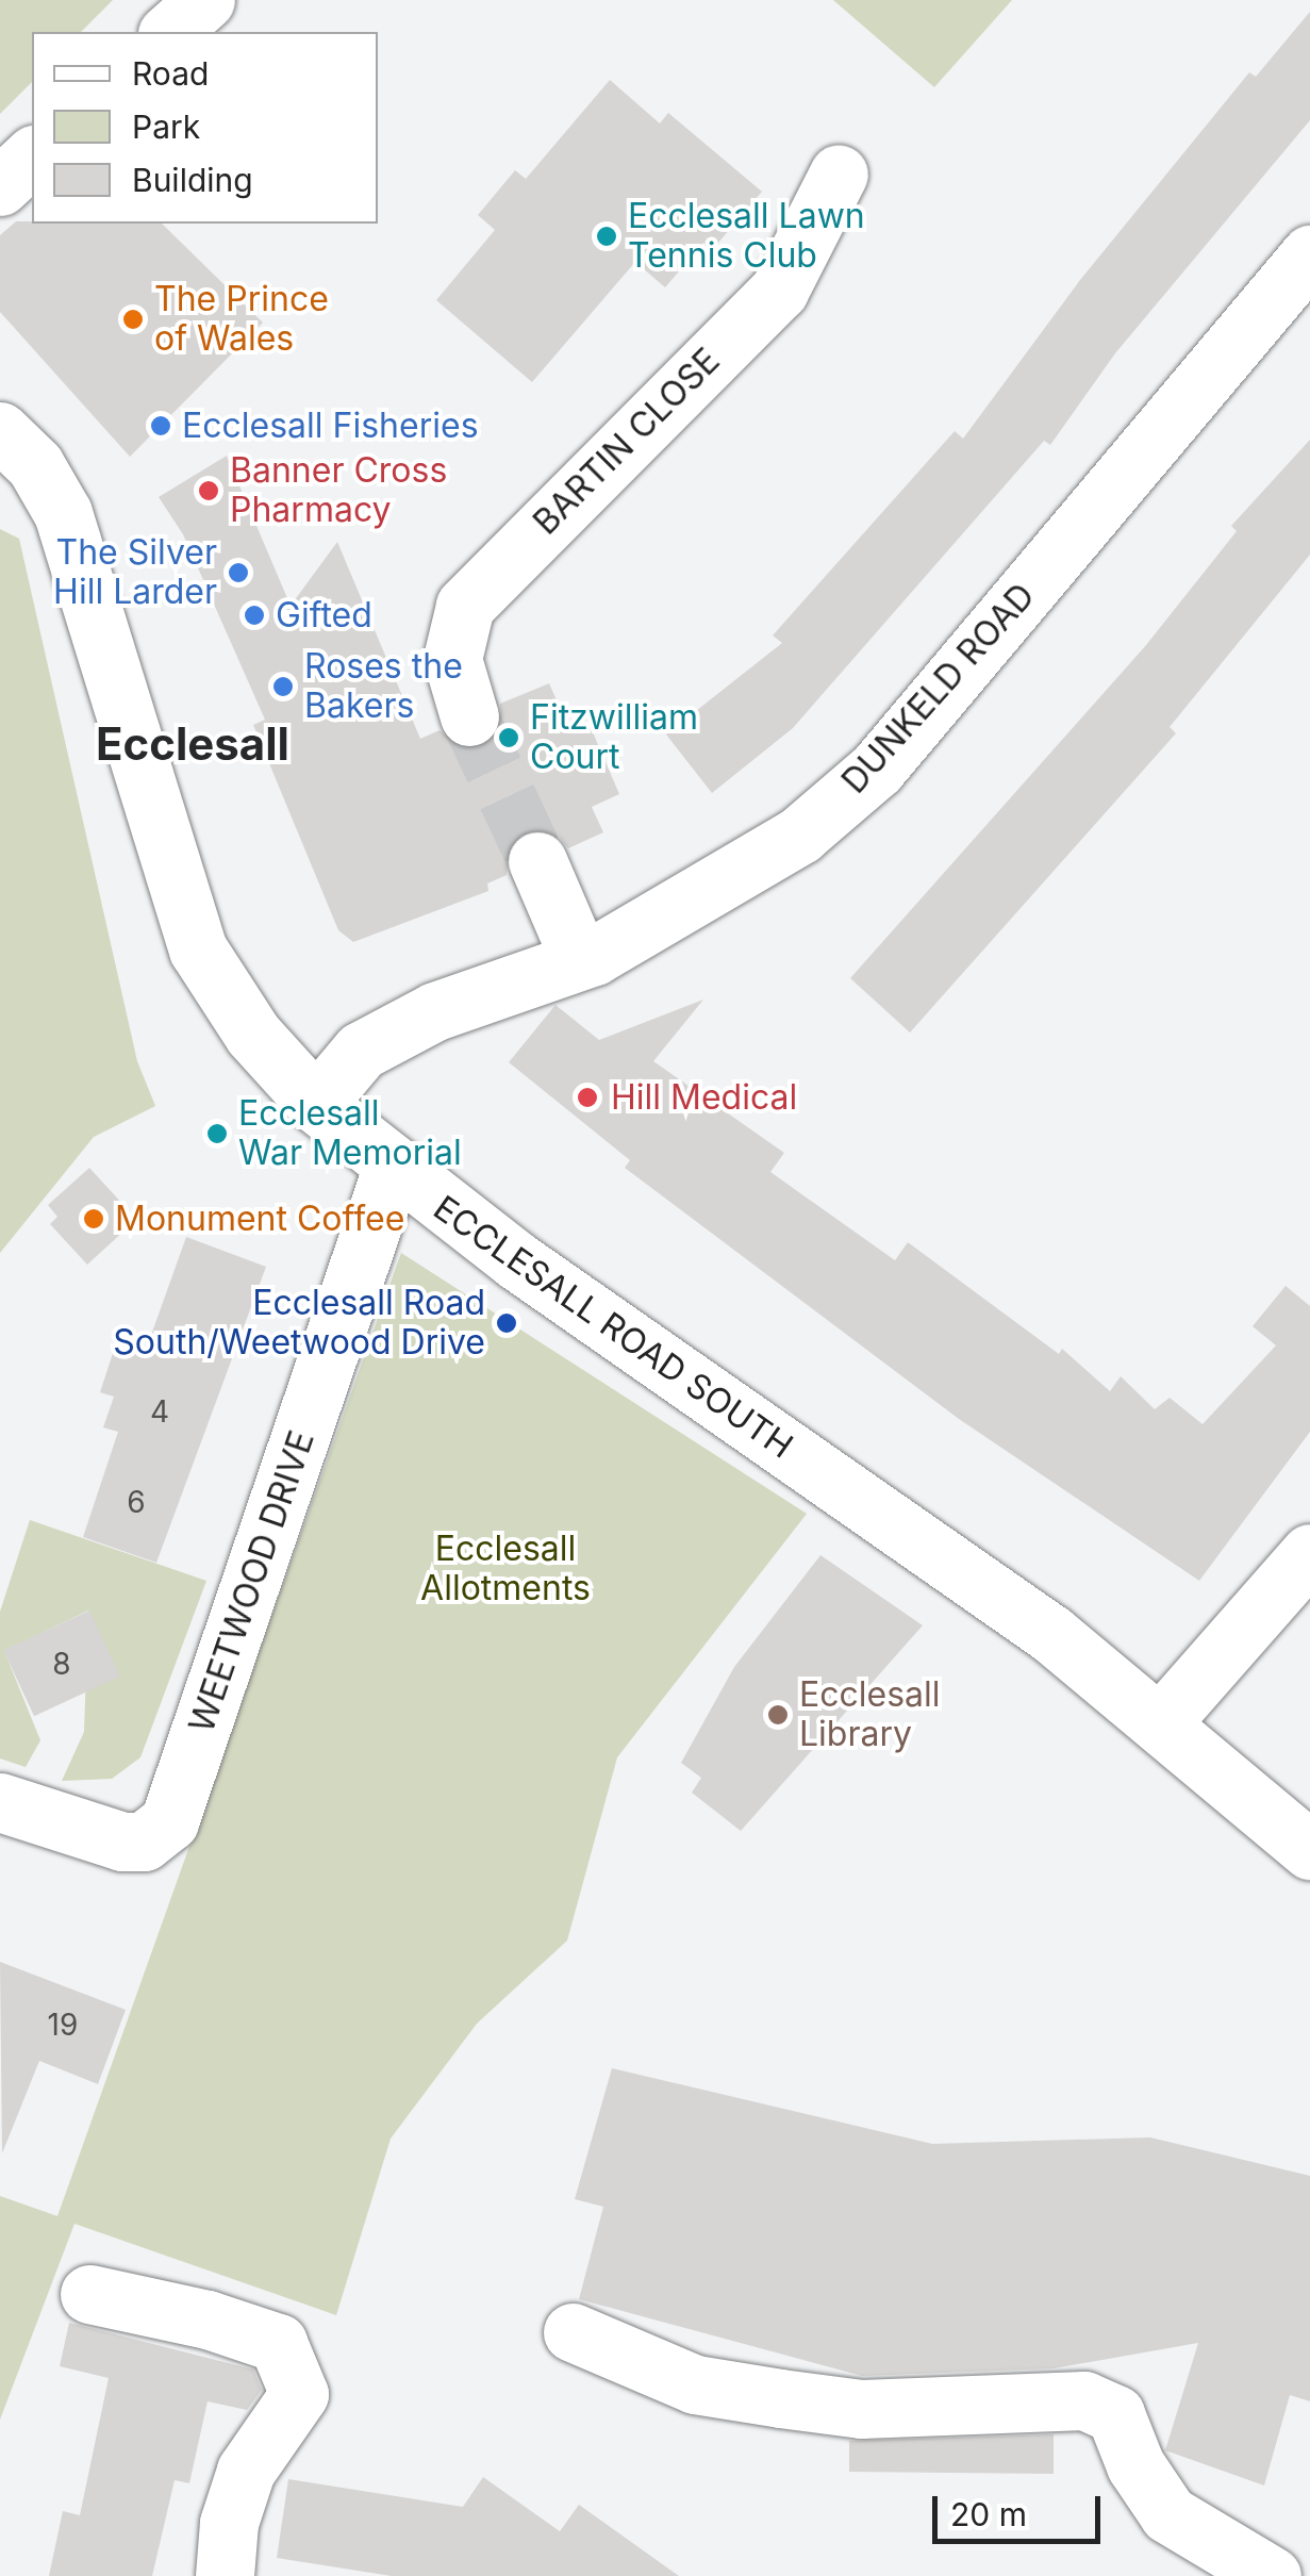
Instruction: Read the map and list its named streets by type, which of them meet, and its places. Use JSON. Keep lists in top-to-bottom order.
{
  "streets": {
    "street": [
      "BARTIN CLOSE",
      "DUNKELD ROAD",
      "ECCLESALL ROAD SOUTH",
      "WEETWOOD DRIVE"
    ]
  },
  "crossings": [
    ["DUNKELD ROAD", "ECCLESALL ROAD SOUTH"],
    ["ECCLESALL ROAD SOUTH", "WEETWOOD DRIVE"]
  ],
  "districts": ["Ecclesall"],
  "parks": ["Ecclesall Allotments"],
  "places": [
    "Ecclesall Lawn Tennis Club",
    "The Prince of Wales",
    "Ecclesall Fisheries",
    "Banner Cross Pharmacy",
    "The Silver Hill Larder",
    "Gifted",
    "Roses the Bakers",
    "Fitzwilliam Court",
    "Hill Medical",
    "Ecclesall War Memorial",
    "Monument Coffee",
    "Ecclesall Road South/Weetwood Drive",
    "Ecclesall Library"
  ],
  "house_numbers": [
    "4",
    "6",
    "8",
    "19"
  ],
  "legend": ["Road", "Park", "Building"],
  "scale_bar": "20 m"
}
